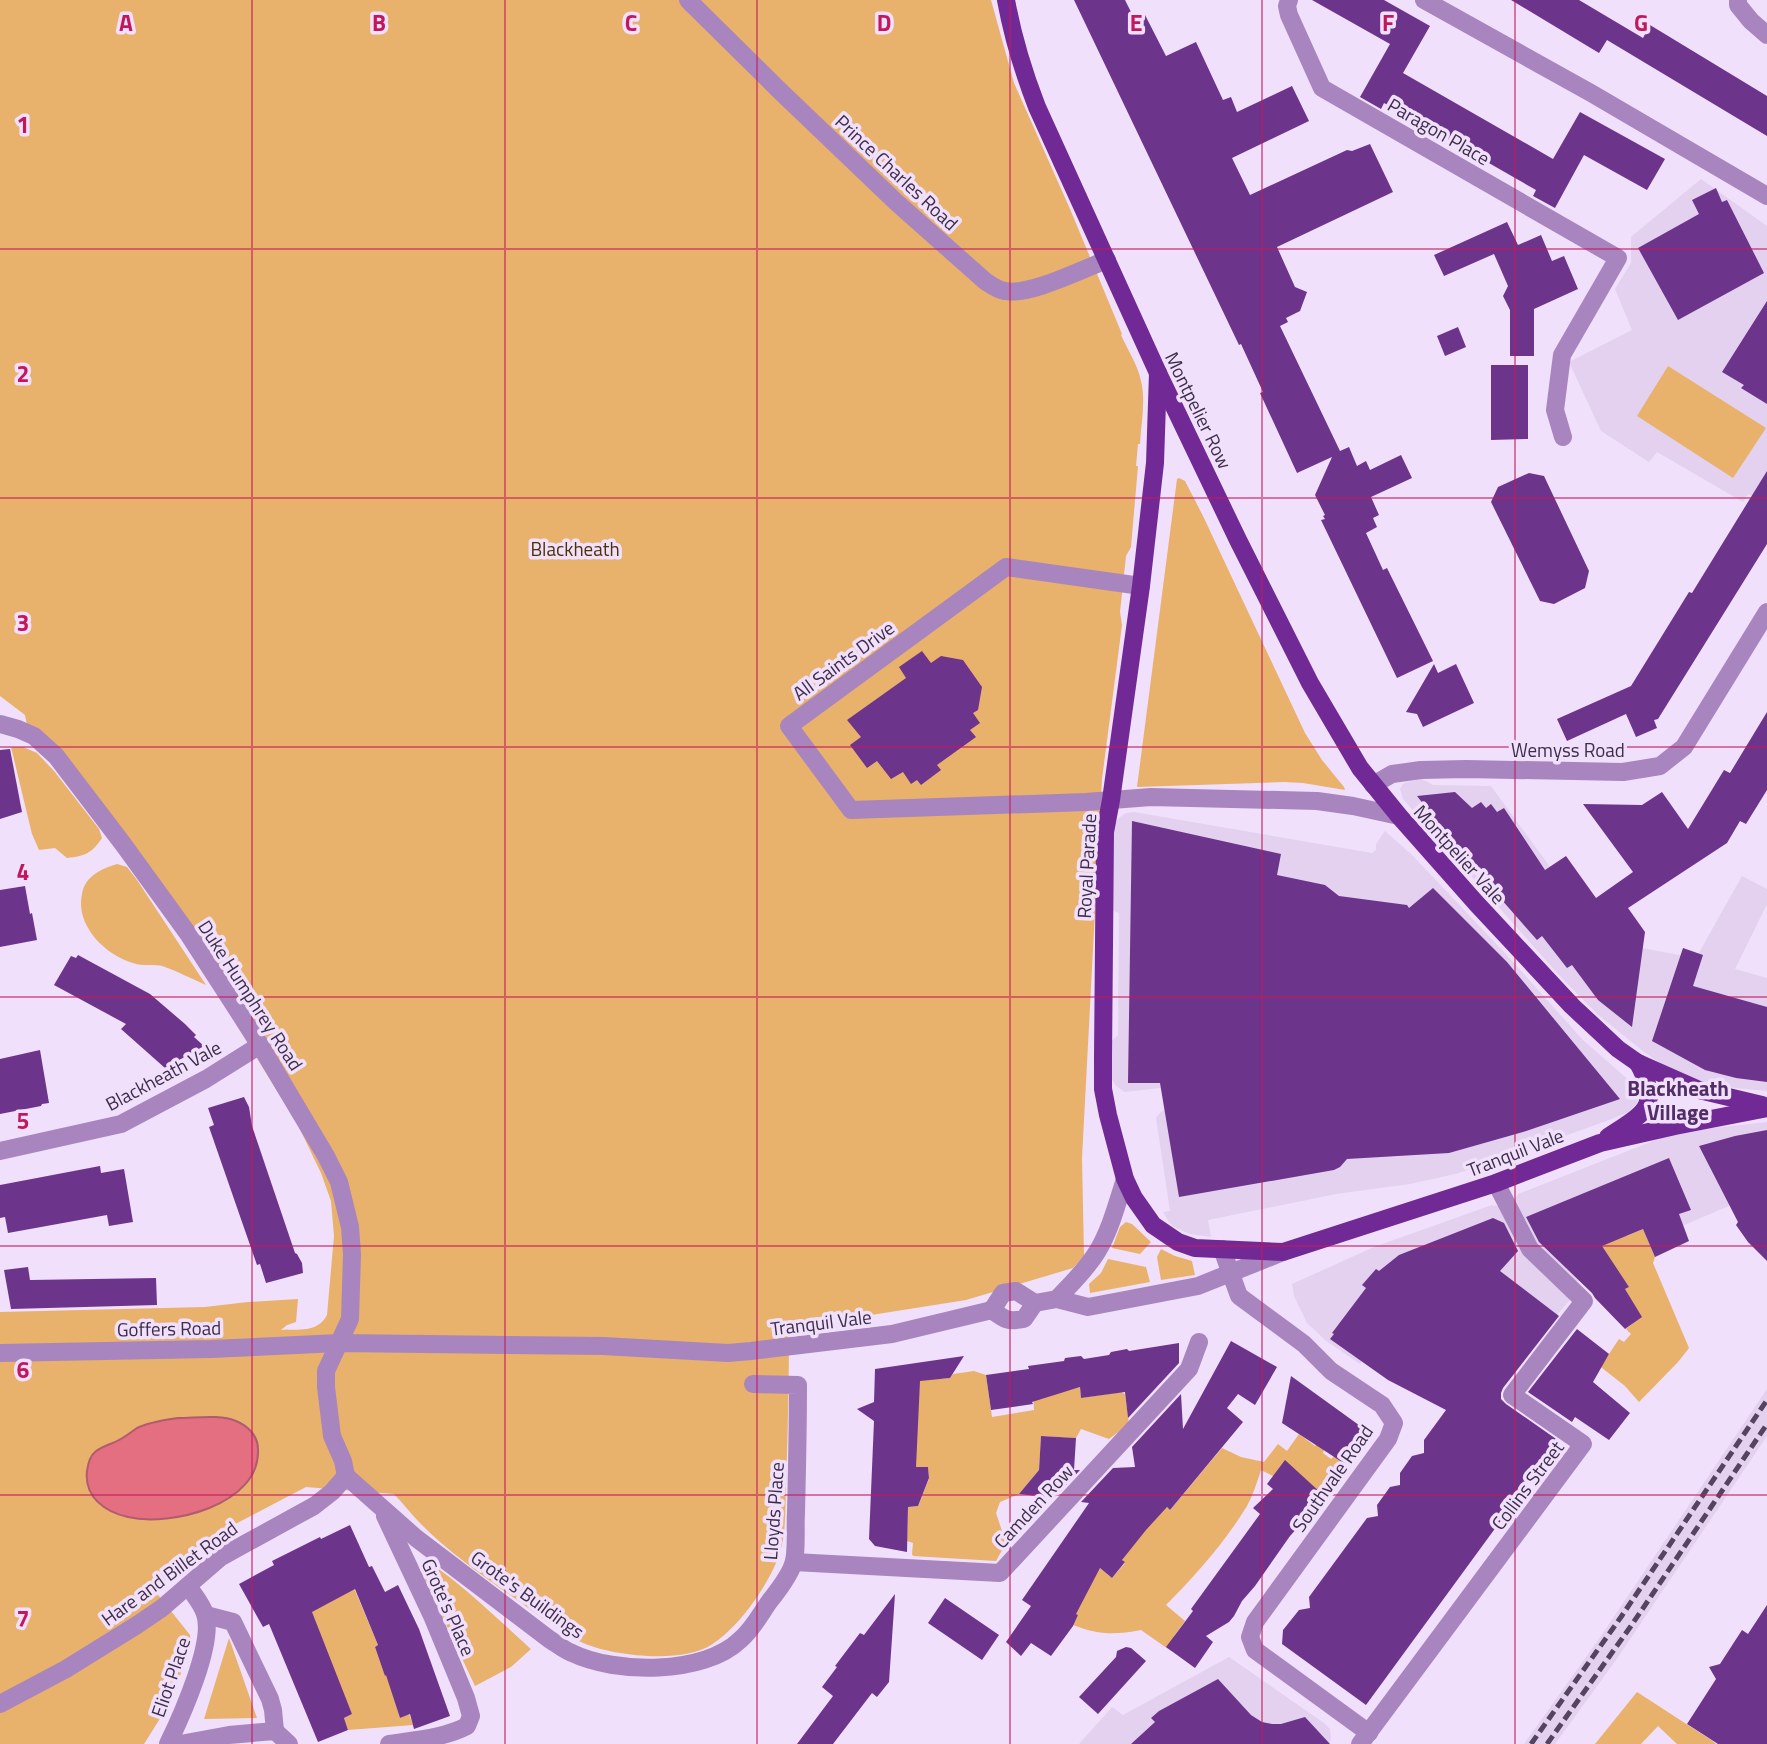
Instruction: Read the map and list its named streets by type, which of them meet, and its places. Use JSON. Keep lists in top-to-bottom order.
{
  "streets": {
    "main road": [
      "Montpelier Row",
      "Montpelier Vale",
      "Royal Parade",
      "Tranquil Vale"
    ],
    "street": [
      "Paragon Place",
      "Prince Charles Road",
      "All Saints Drive",
      "Wemyss Road",
      "Duke Humphrey Road",
      "Blackheath Vale",
      "Goffers Road",
      "Southvale Road",
      "Collins Street",
      "Camden Row",
      "Lloyds Place",
      "Hare and Billet Road",
      "Grote's Buildings",
      "Grote's Place",
      "Eliot Place"
    ]
  },
  "crossings": [
    ["Prince Charles Road", "Montpelier Row"],
    ["Montpelier Row", "Wemyss Road"],
    ["Montpelier Row", "Montpelier Vale"],
    ["Montpelier Row", "Royal Parade"],
    ["All Saints Drive", "Montpelier Vale"],
    ["All Saints Drive", "Royal Parade"],
    ["Montpelier Vale", "Royal Parade"],
    ["Montpelier Vale", "Tranquil Vale"],
    ["Royal Parade", "Tranquil Vale"],
    ["Duke Humphrey Road", "Blackheath Vale"],
    ["Duke Humphrey Road", "Tranquil Vale"],
    ["Duke Humphrey Road", "Goffers Road"],
    ["Tranquil Vale", "Goffers Road"],
    ["Tranquil Vale", "Southvale Road"],
    ["Tranquil Vale", "Collins Street"],
    ["Southvale Road", "Collins Street"],
    ["Camden Row", "Lloyds Place"],
    ["Lloyds Place", "Grote's Buildings"],
    ["Hare and Billet Road", "Grote's Buildings"],
    ["Grote's Buildings", "Grote's Place"]
  ],
  "districts": ["Blackheath Village"],
  "parks": ["Blackheath"],
  "grid": {
    "columns": [
      "A",
      "B",
      "C",
      "D",
      "E",
      "F",
      "G"
    ],
    "rows": [
      "1",
      "2",
      "3",
      "4",
      "5",
      "6",
      "7"
    ]
  }
}
